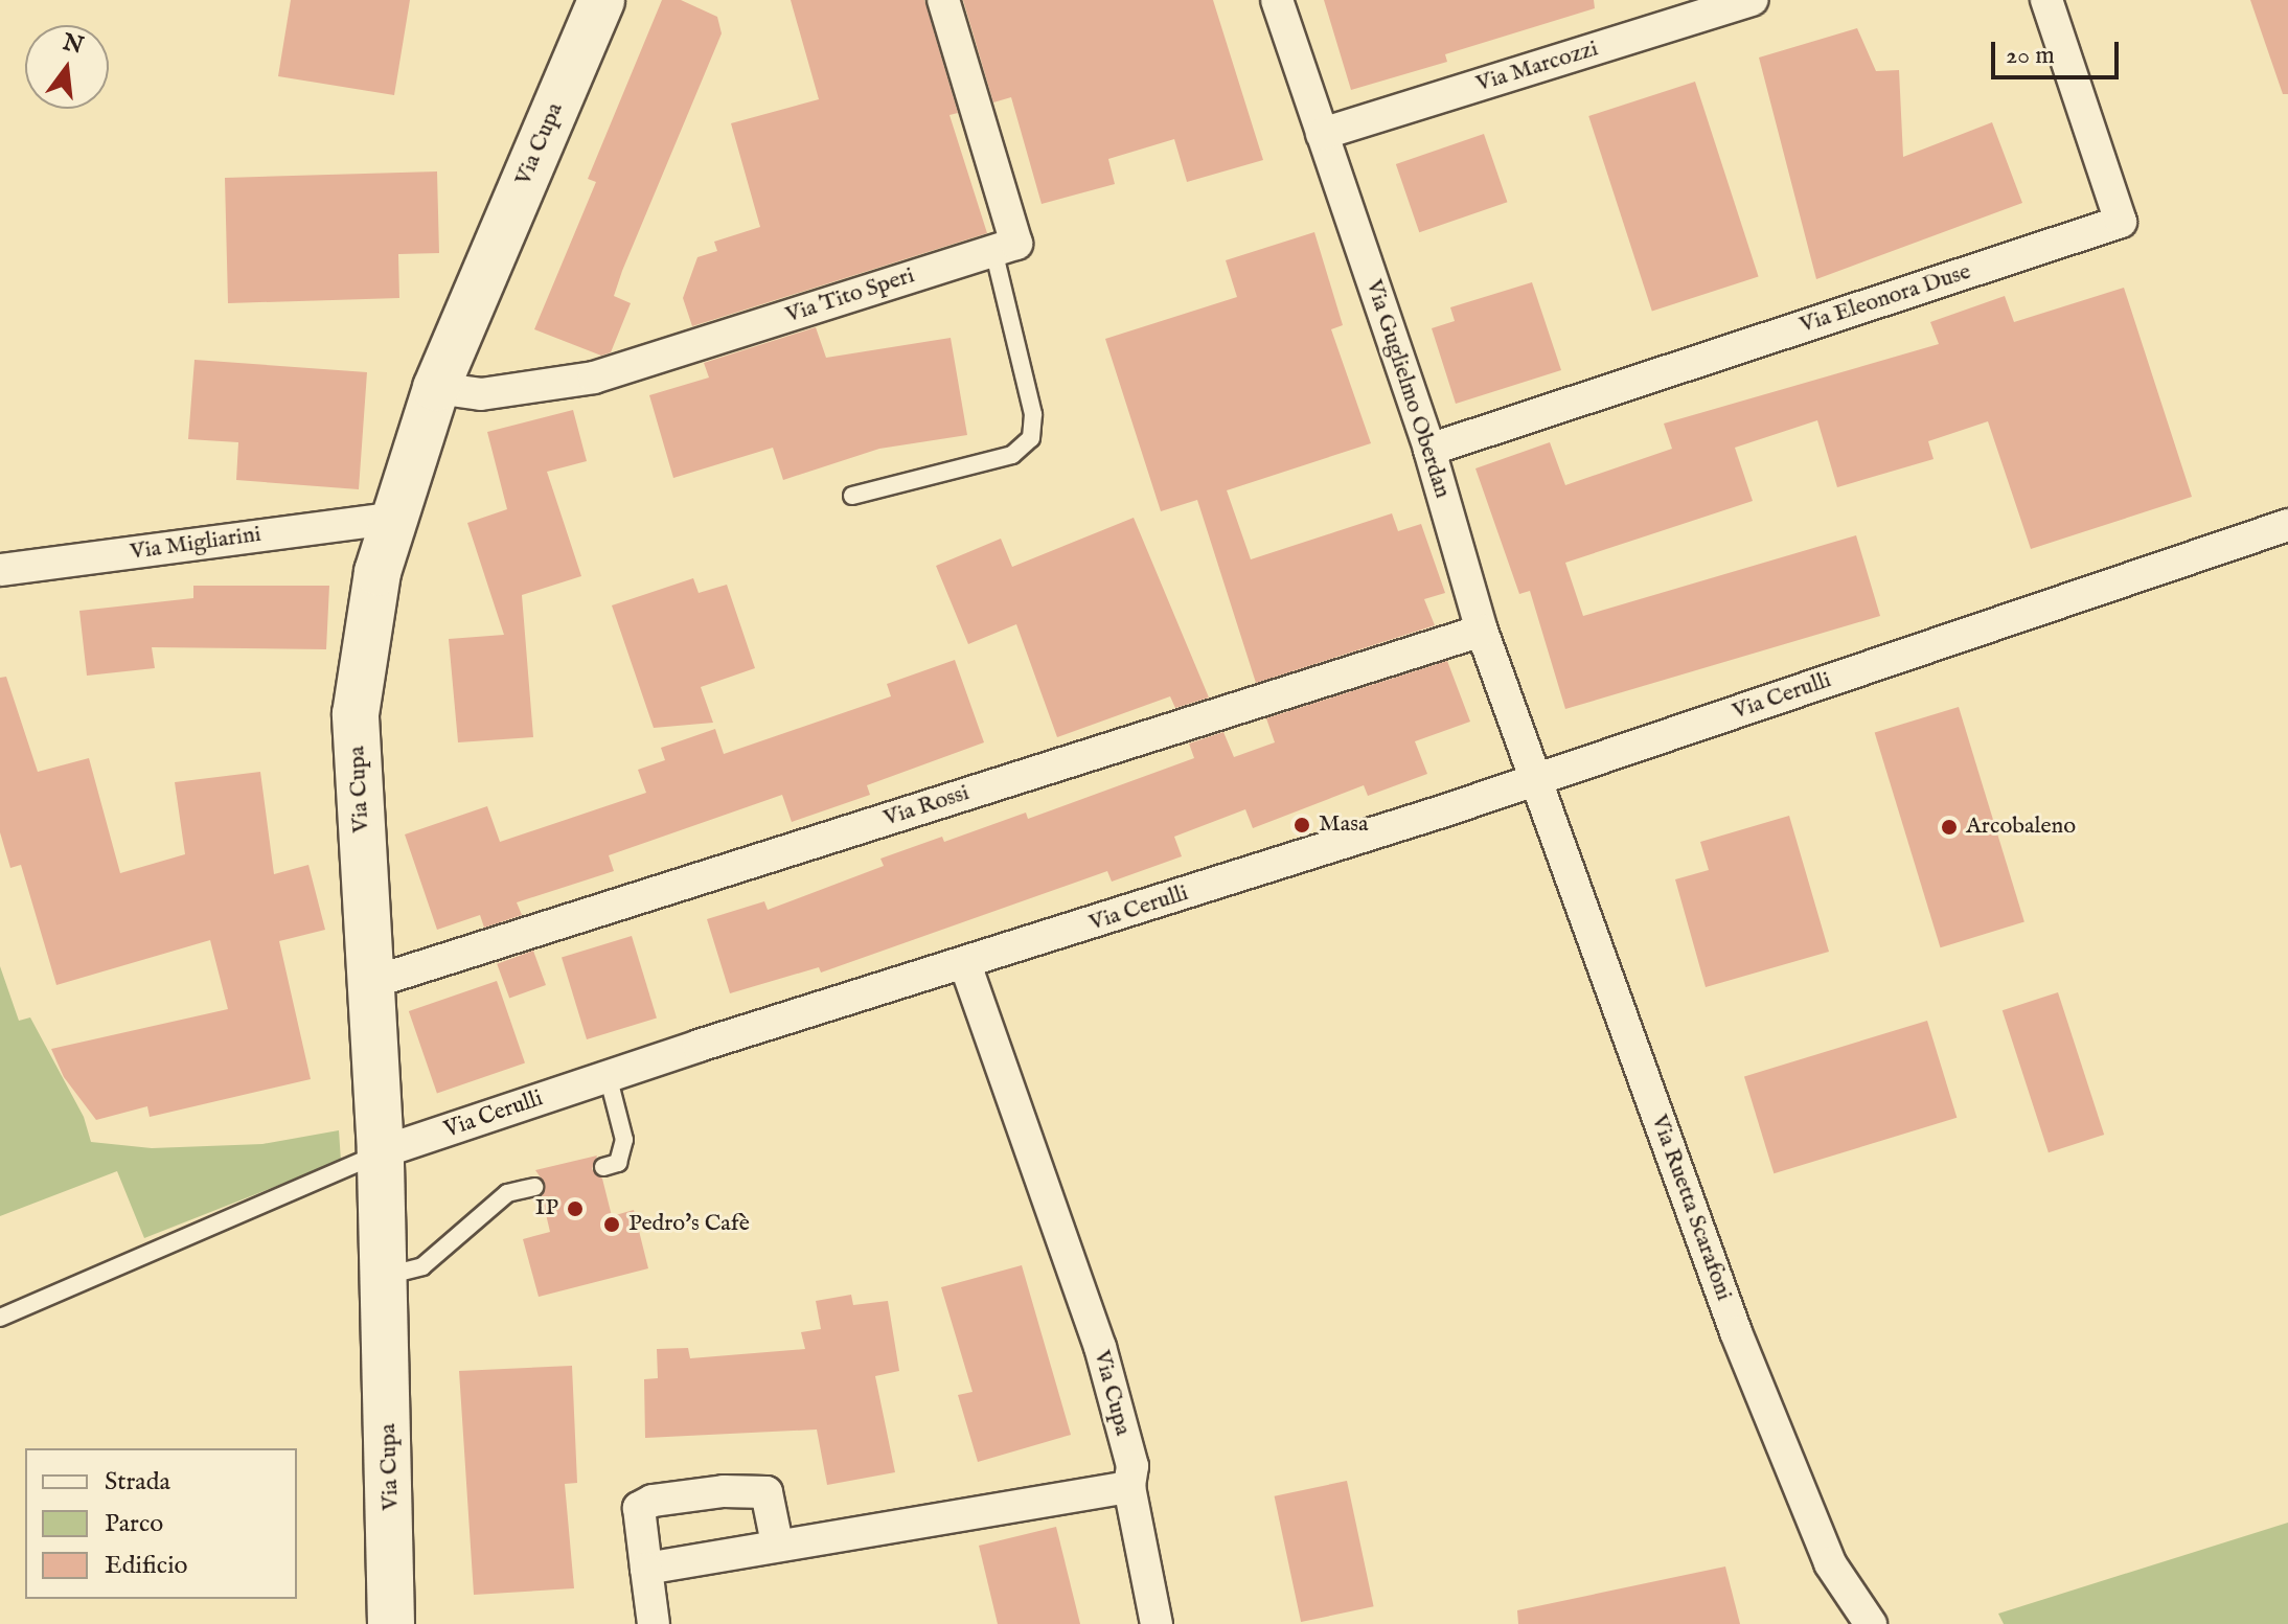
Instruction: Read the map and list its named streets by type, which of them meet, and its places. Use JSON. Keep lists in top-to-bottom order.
{
  "streets": {
    "street": [
      "Via Marcozzi",
      "Via Cupa",
      "Via Tito Speri",
      "Via Eleonora Duse",
      "Via Guglielmo Oberdan",
      "Via Migliarini",
      "Via Cerulli",
      "Via Rossi",
      "Via Ruetta Scarafoni"
    ]
  },
  "crossings": [
    ["Via Marcozzi", "Via Guglielmo Oberdan"],
    ["Via Cupa", "Via Tito Speri"],
    ["Via Cupa", "Via Migliarini"],
    ["Via Cupa", "Via Cerulli"],
    ["Via Cupa", "Via Rossi"],
    ["Via Eleonora Duse", "Via Guglielmo Oberdan"],
    ["Via Guglielmo Oberdan", "Via Cerulli"],
    ["Via Guglielmo Oberdan", "Via Rossi"],
    ["Via Guglielmo Oberdan", "Via Ruetta Scarafoni"],
    ["Via Cerulli", "Via Ruetta Scarafoni"]
  ],
  "places": [
    "Masa",
    "Arcobaleno",
    "IP",
    "Pedro's Cafè"
  ],
  "legend": ["Strada", "Parco", "Edificio"],
  "scale_bar": "20 m",
  "north": "top"
}
